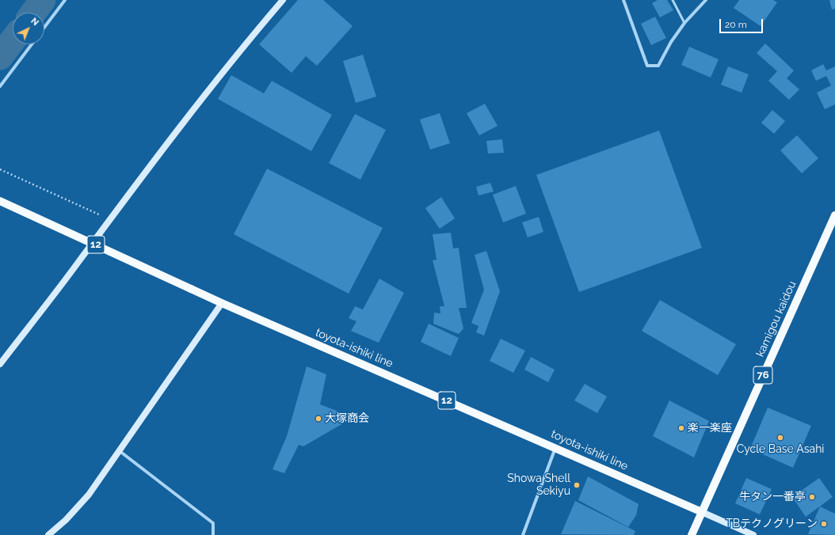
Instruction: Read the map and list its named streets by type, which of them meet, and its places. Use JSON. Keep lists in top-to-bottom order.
{
  "streets": {
    "main road": [
      "12",
      "kamigou kaidou",
      "toyota-ishiki line",
      "76"
    ]
  },
  "crossings": [
    ["kamigou kaidou", "toyota-ishiki line"]
  ],
  "places": [
    "大塚商会",
    "楽一楽座",
    "Cycle Base Asahi",
    "Showa Shell Sekiyu",
    "牛タン一番亭",
    "TBテクノグリーン"
  ],
  "scale_bar": "20 m",
  "north": "top right"
}
